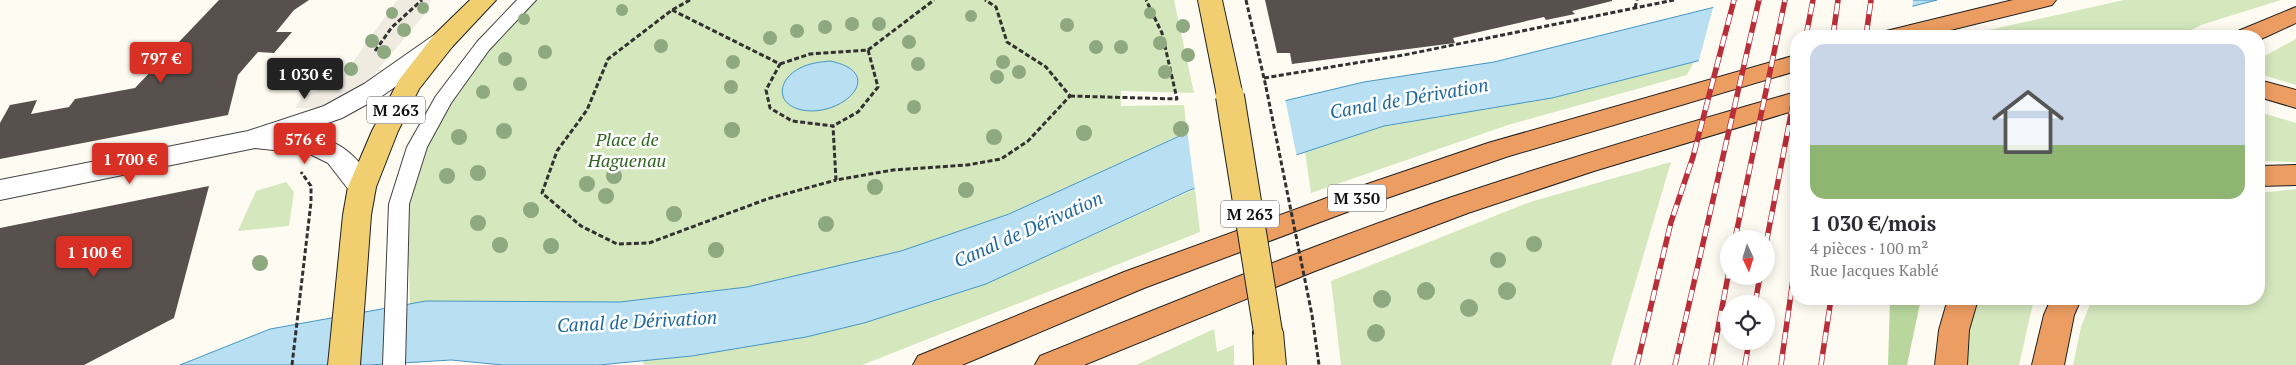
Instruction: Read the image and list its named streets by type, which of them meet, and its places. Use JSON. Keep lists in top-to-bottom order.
{
  "streets": {
    "highway": ["M 350"],
    "main road": ["M 263"]
  },
  "water": ["Canal de Dérivation"],
  "parks": ["Place de Haguenau"],
  "north": "bottom",
  "page": {
    "list": [
      {
        "name": "1 030 €/mois",
        "note": "4 pièces · 100 m² · Rue Jacques Kablé"
      }
    ],
    "price": [
      "797 €",
      "1 030 €",
      "576 €",
      "1 700 €",
      "1 100 €"
    ]
  }
}
